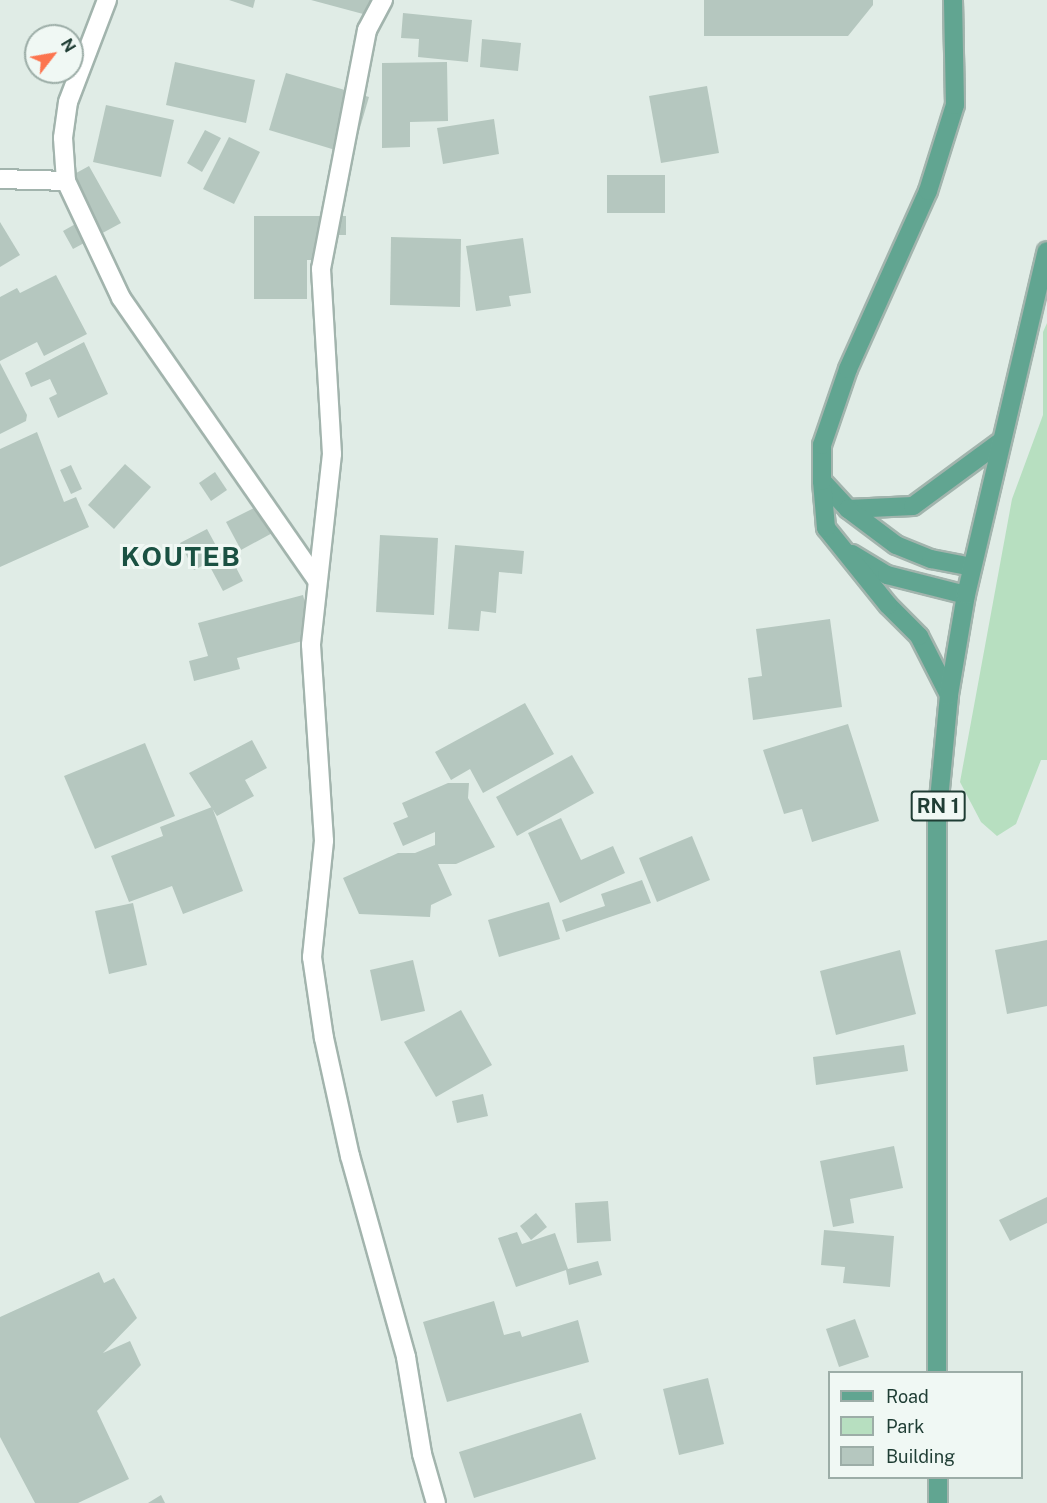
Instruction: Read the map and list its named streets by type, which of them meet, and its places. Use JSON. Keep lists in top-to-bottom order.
{
  "streets": {
    "main road": ["RN 1"]
  },
  "districts": ["KOUTEB"],
  "legend": ["Road", "Park", "Building"],
  "north": "top right"
}
